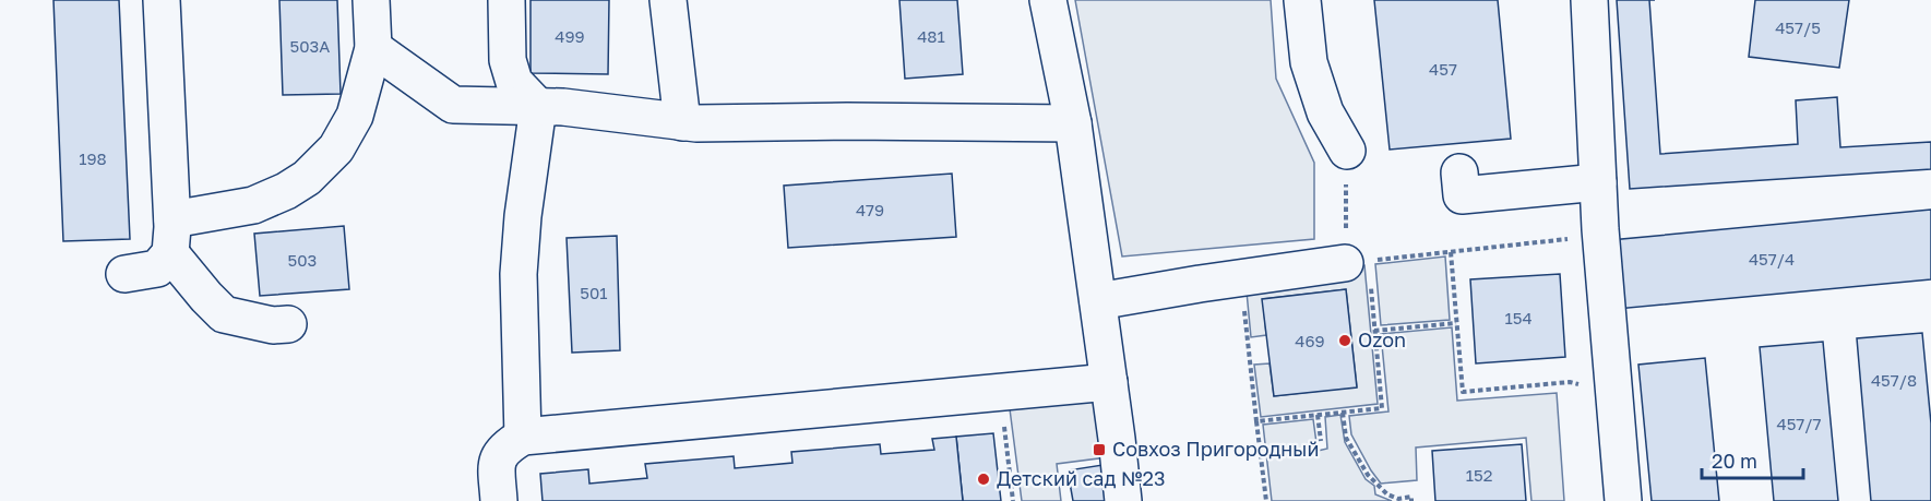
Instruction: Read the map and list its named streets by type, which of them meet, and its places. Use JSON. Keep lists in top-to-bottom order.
{
  "places": {
    "other": ["Ozon", "Детский сад №23"],
    "transit": ["Совхоз Пригородный"]
  },
  "house_numbers": [
    "457/5",
    "499",
    "481",
    "503А",
    "457",
    "198",
    "479",
    "457/4",
    "503",
    "501",
    "154",
    "469",
    "457/8",
    "457/7",
    "152"
  ],
  "scale_bar": "20 m"
}
